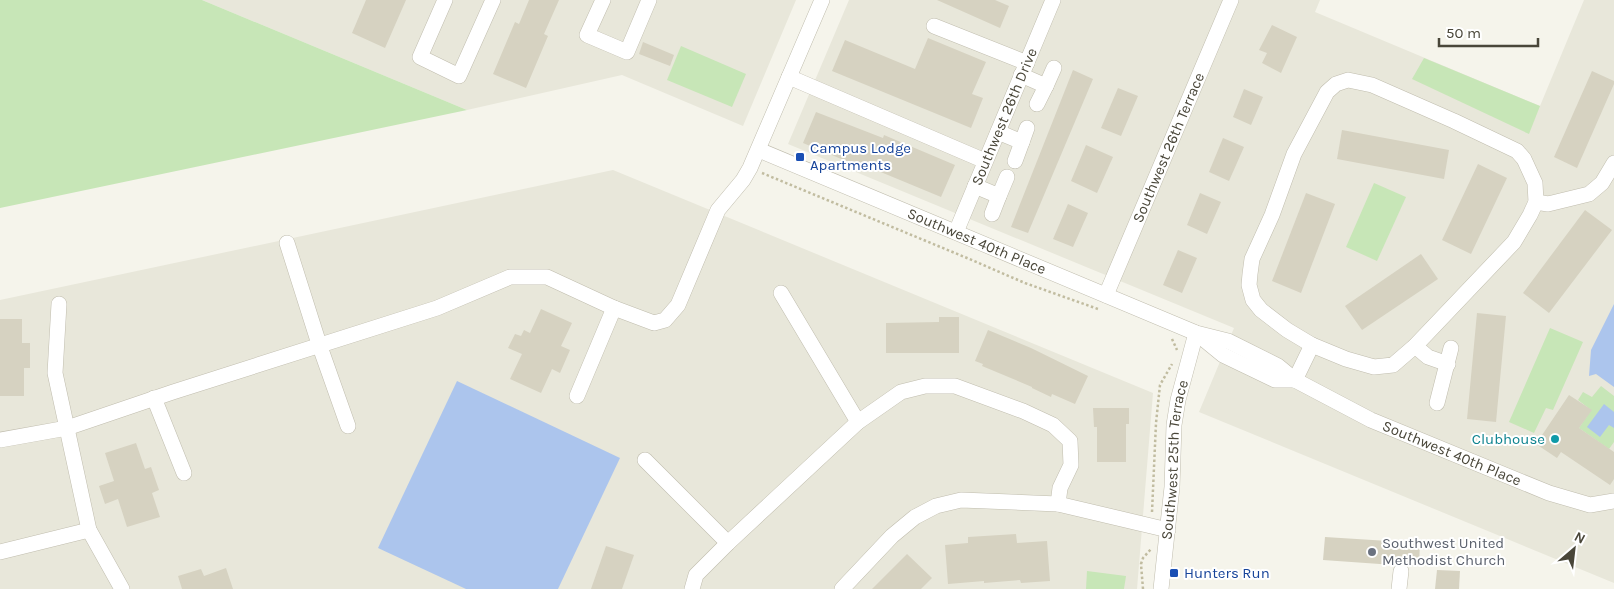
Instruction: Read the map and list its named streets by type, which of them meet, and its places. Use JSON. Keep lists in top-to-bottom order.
{
  "streets": {
    "street": [
      "Southwest 26th Drive",
      "Southwest 26th Terrace",
      "Southwest 40th Place",
      "Southwest 25th Terrace"
    ]
  },
  "crossings": [
    ["Southwest 26th Drive", "Southwest 40th Place"],
    ["Southwest 26th Terrace", "Southwest 40th Place"],
    ["Southwest 40th Place", "Southwest 25th Terrace"]
  ],
  "places": {
    "transit": ["Campus Lodge Apartments", "Hunters Run"],
    "other": ["Clubhouse", "Southwest United Methodist Church"]
  },
  "scale_bar": "50 m",
  "north": "top right"
}
